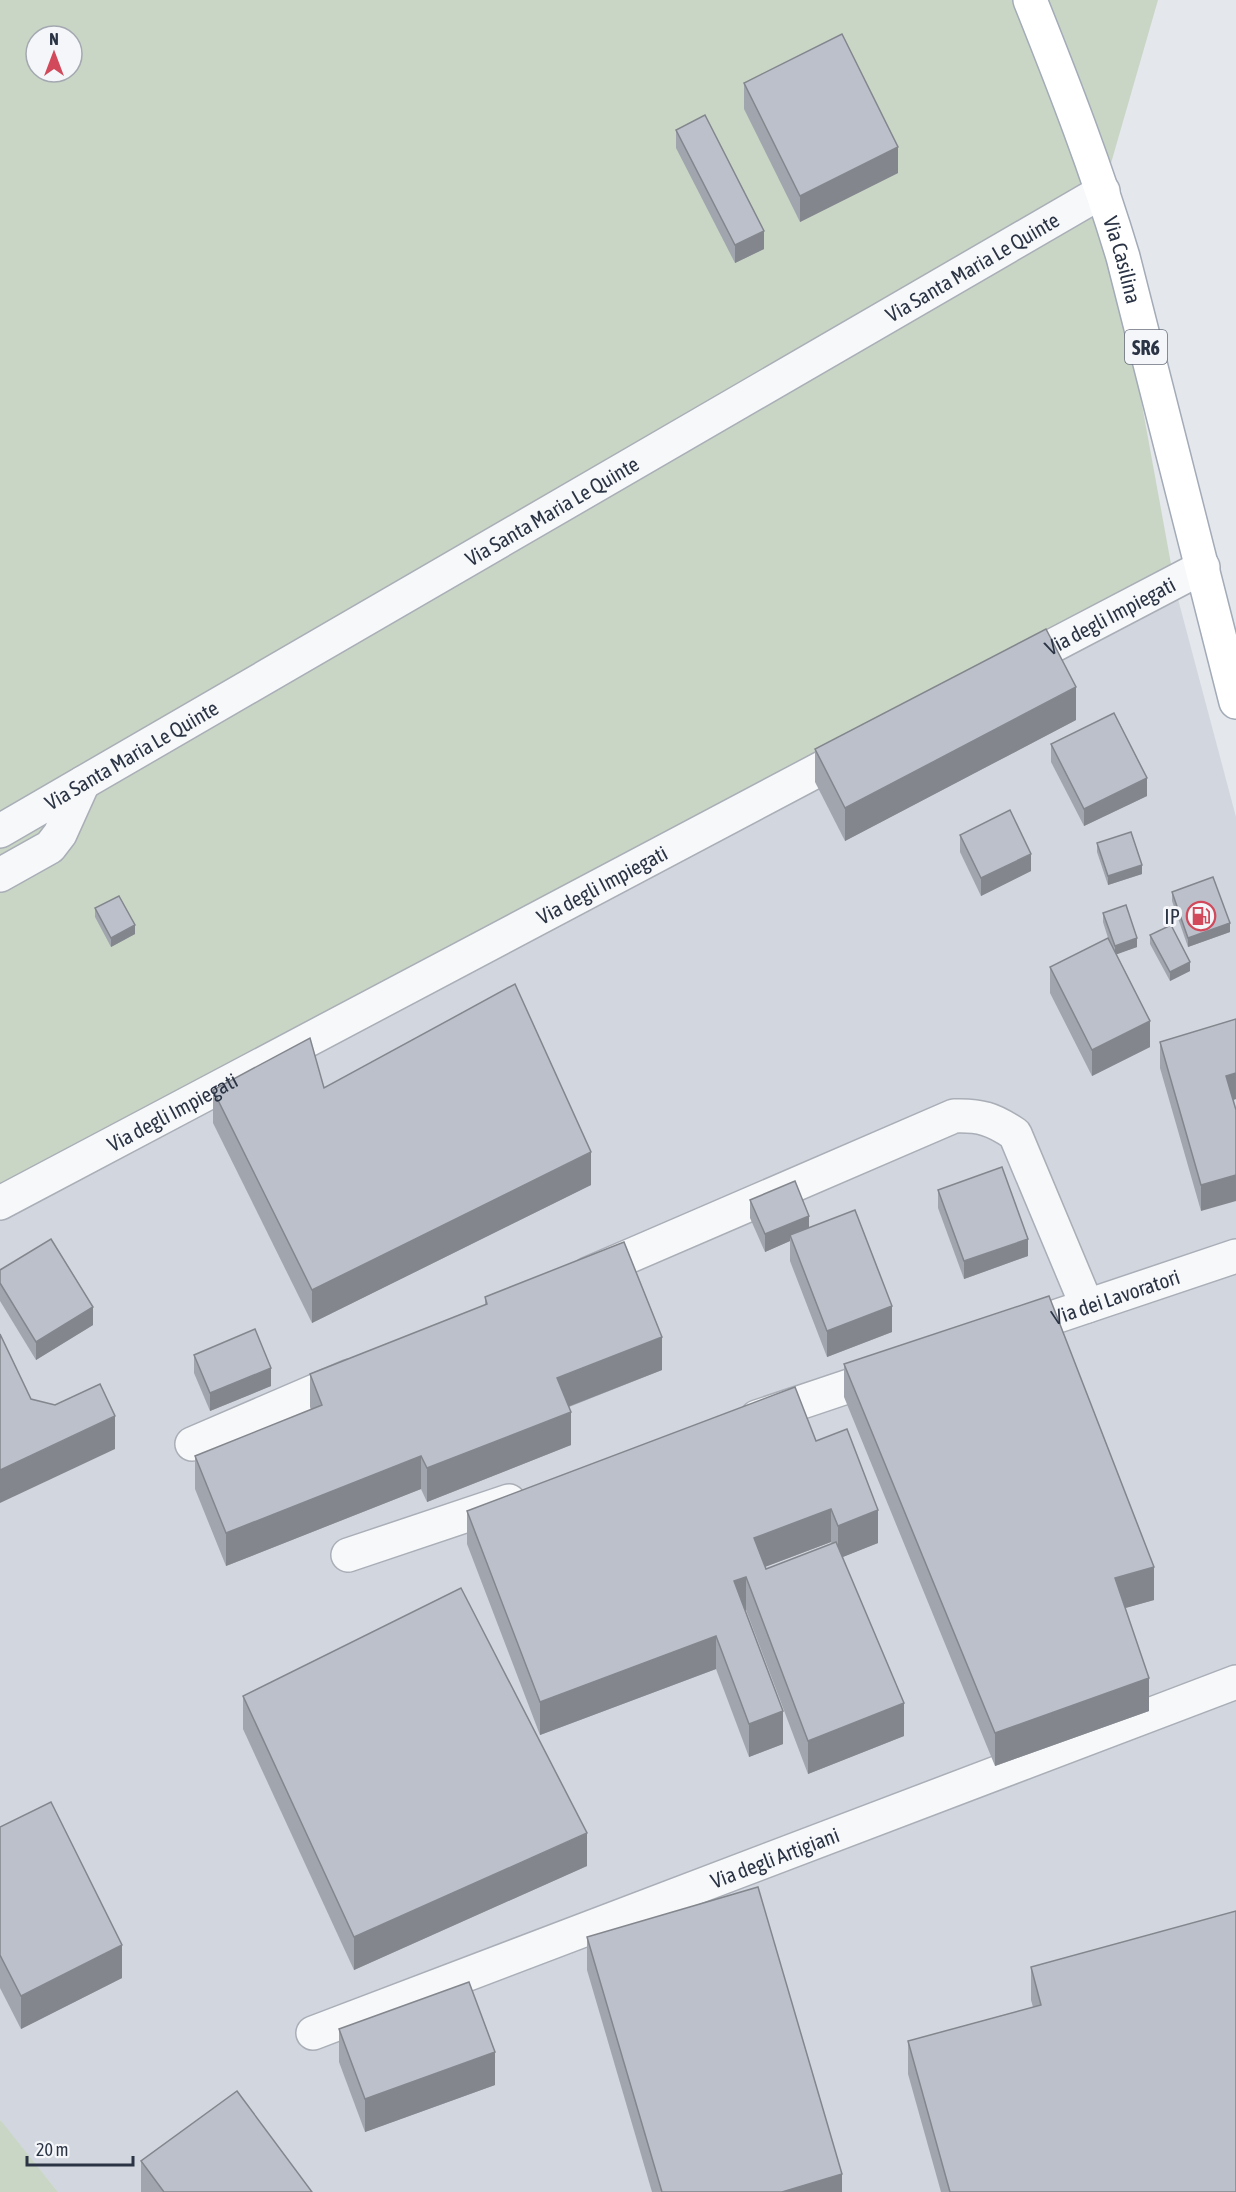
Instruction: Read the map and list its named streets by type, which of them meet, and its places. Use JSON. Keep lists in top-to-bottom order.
{
  "streets": {
    "main road": ["Via Casilina", "SR6"],
    "street": [
      "Via Santa Maria Le Quinte",
      "Via degli Impiegati",
      "Via dei Lavoratori",
      "Via degli Artigiani"
    ]
  },
  "crossings": [
    ["Via Casilina", "Via Santa Maria Le Quinte"],
    ["Via Casilina", "Via degli Impiegati"]
  ],
  "places": {
    "fuel station": ["IP"]
  },
  "scale_bar": "20 m",
  "north": "top"
}
